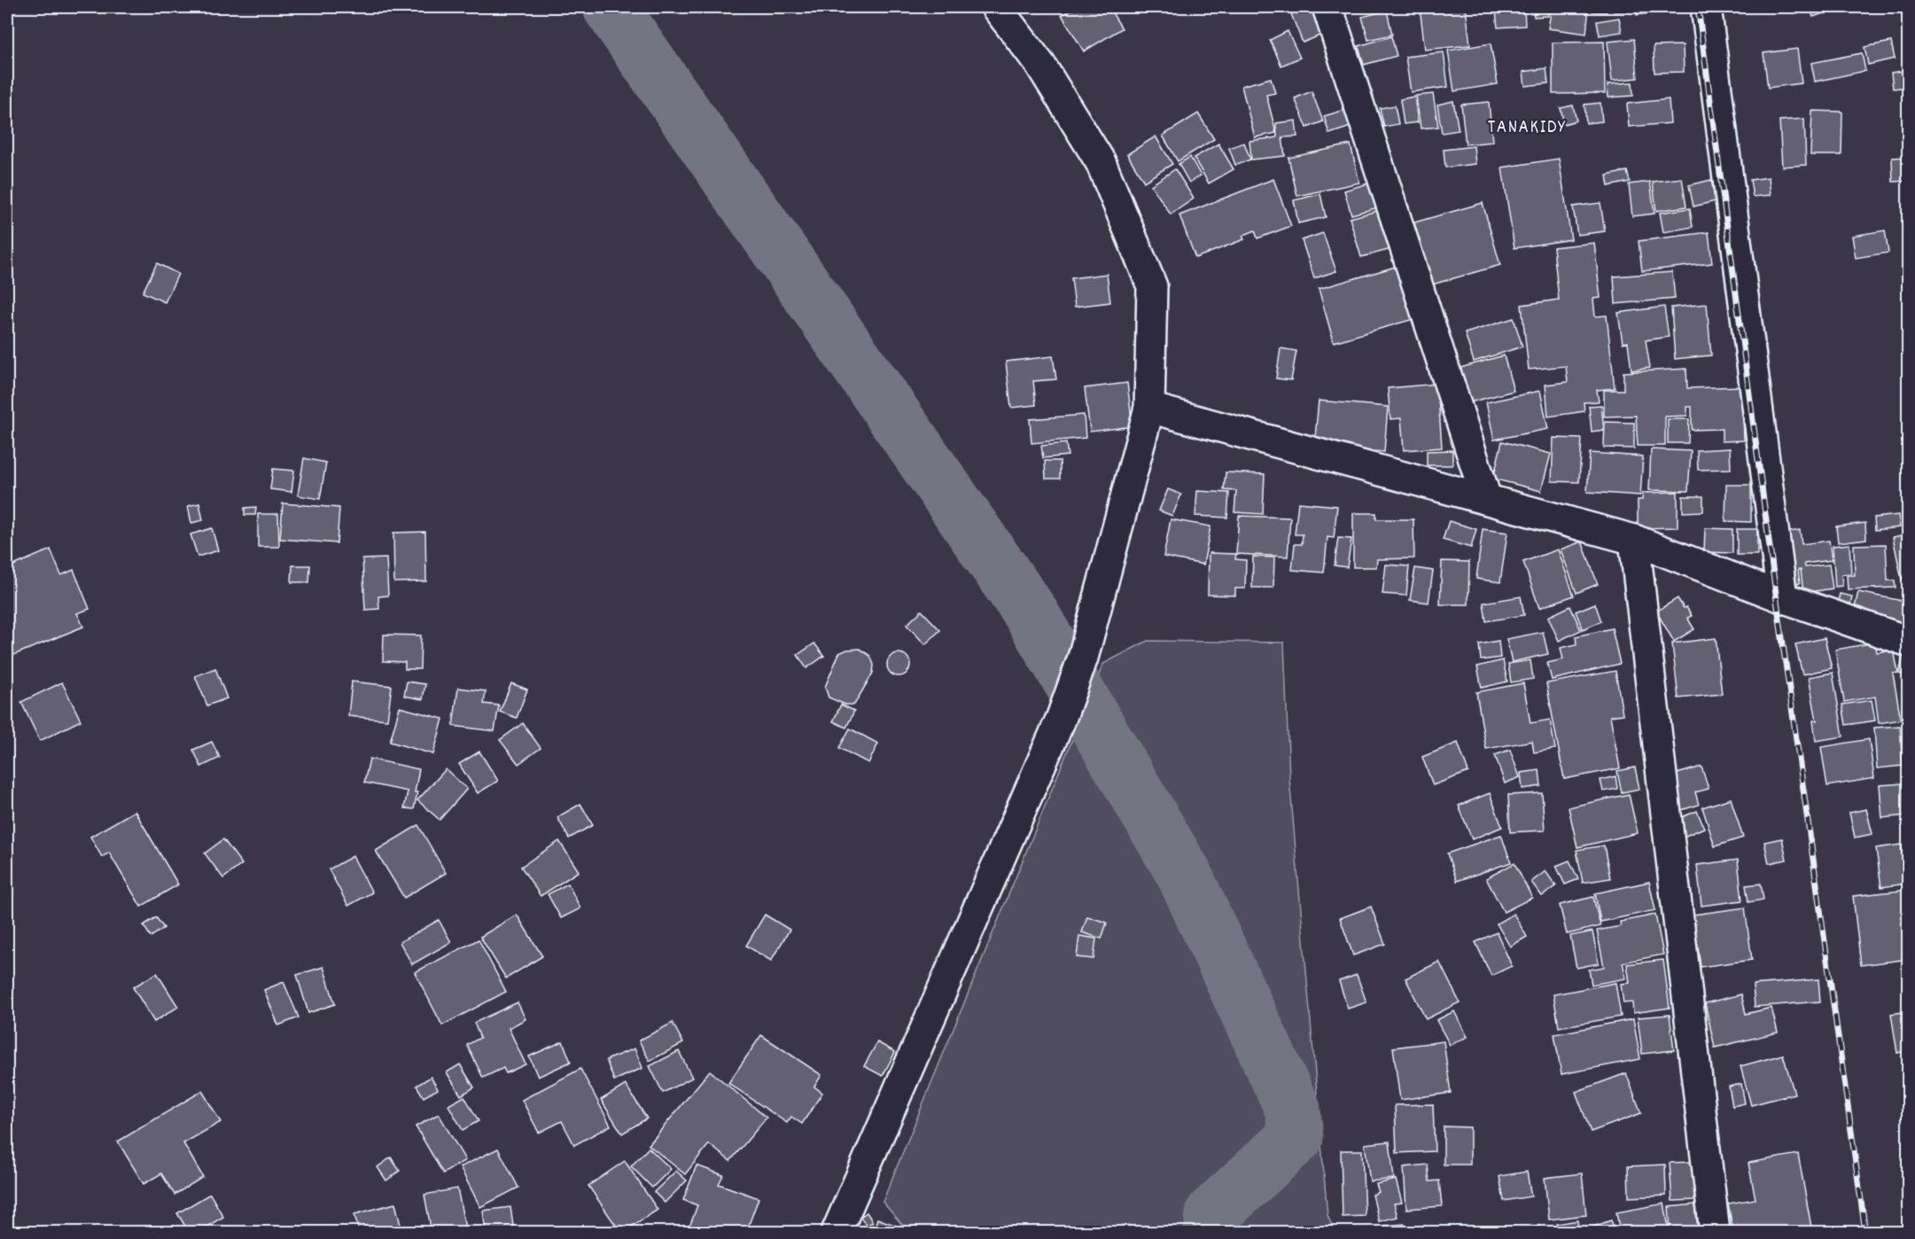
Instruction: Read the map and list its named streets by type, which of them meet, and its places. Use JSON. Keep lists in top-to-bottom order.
{
  "districts": ["TANAKIDY"]
}
